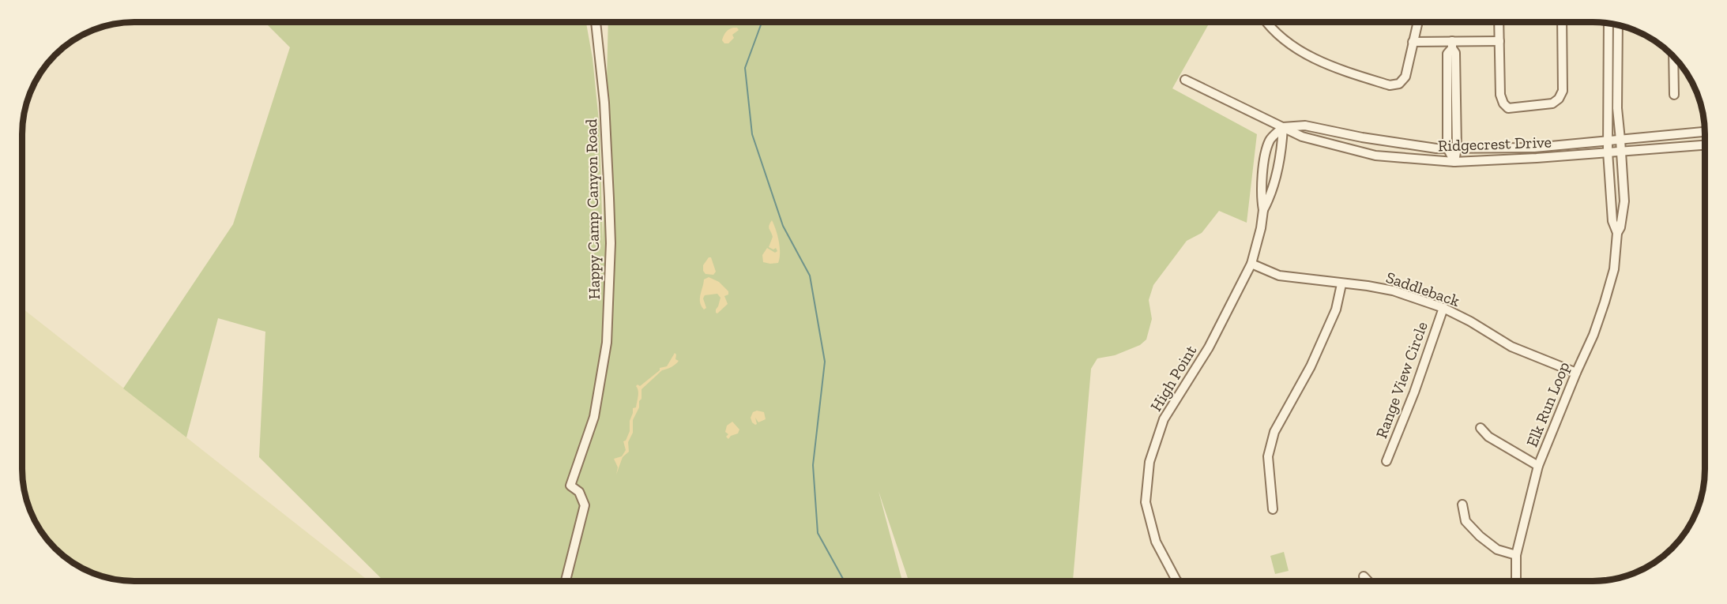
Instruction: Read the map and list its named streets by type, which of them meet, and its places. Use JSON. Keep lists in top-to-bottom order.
{
  "streets": {
    "street": [
      "Ridgecrest Drive",
      "Happy Camp Canyon Road",
      "Saddleback",
      "High Point",
      "Range View Circle",
      "Elk Run Loop"
    ]
  },
  "crossings": [
    ["Ridgecrest Drive", "High Point"],
    ["Ridgecrest Drive", "Elk Run Loop"],
    ["Saddleback", "High Point"],
    ["Saddleback", "Range View Circle"],
    ["Saddleback", "Elk Run Loop"]
  ]
}
